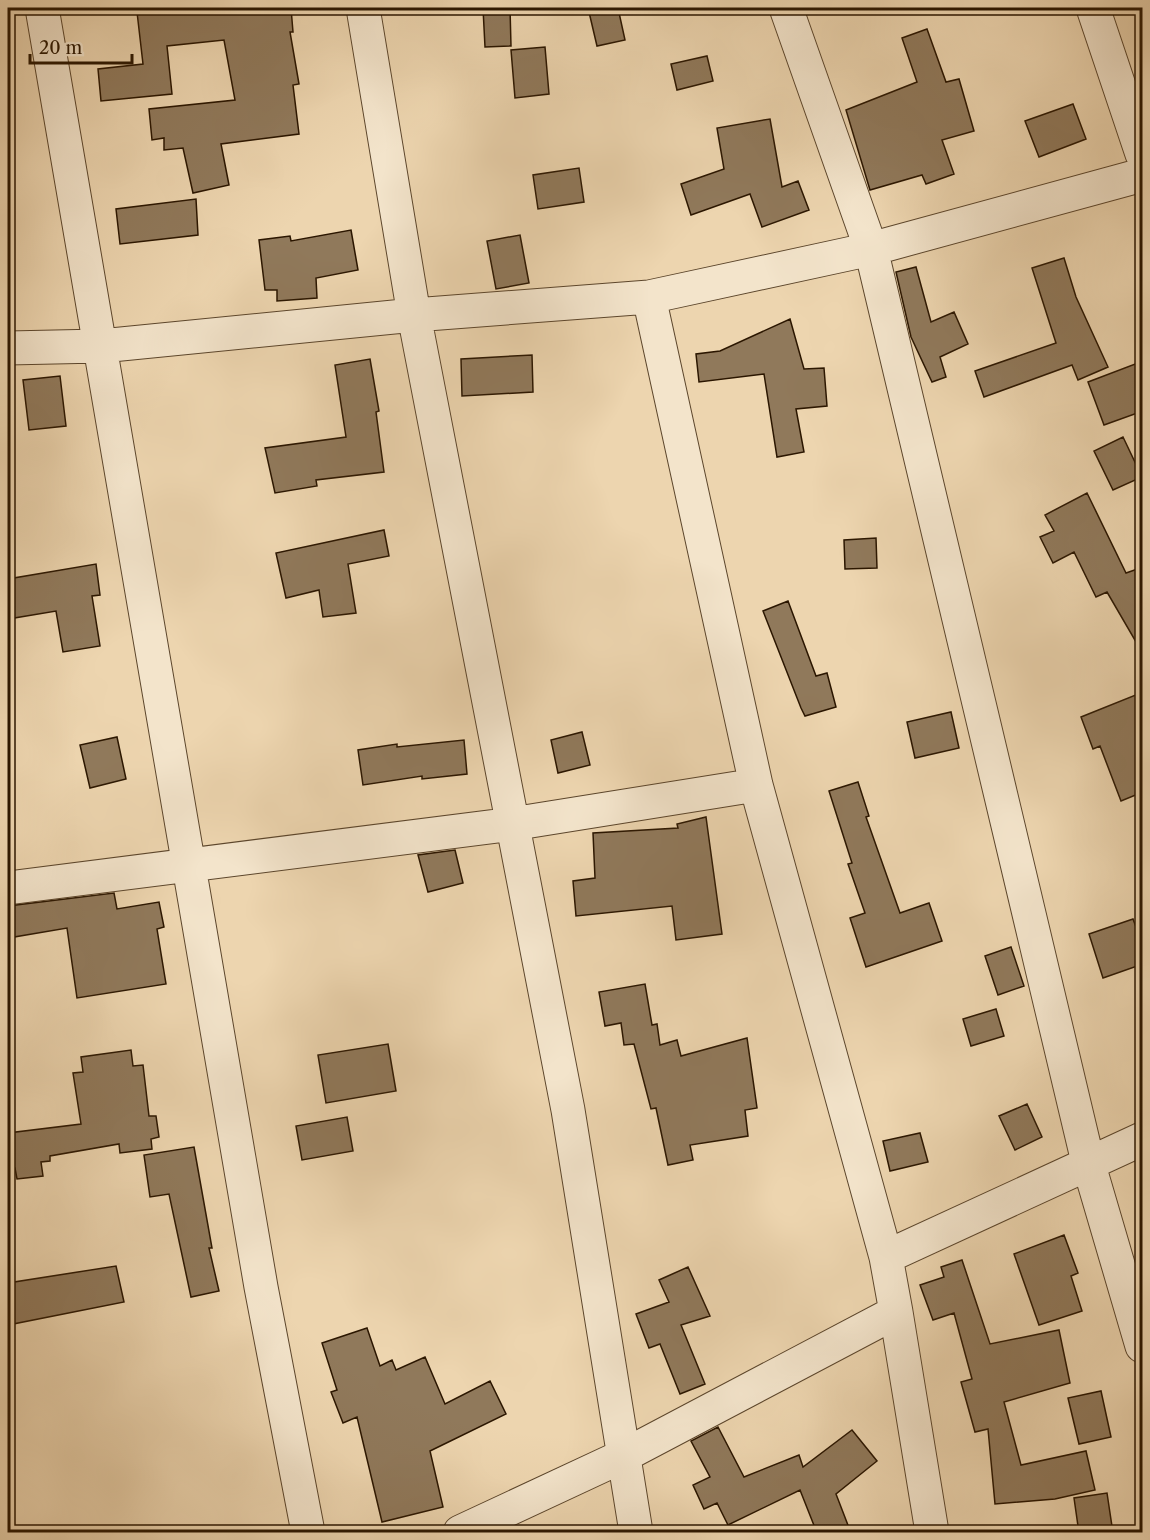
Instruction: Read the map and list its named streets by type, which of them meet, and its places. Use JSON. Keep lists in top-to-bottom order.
{
  "scale_bar": "20 m"
}
